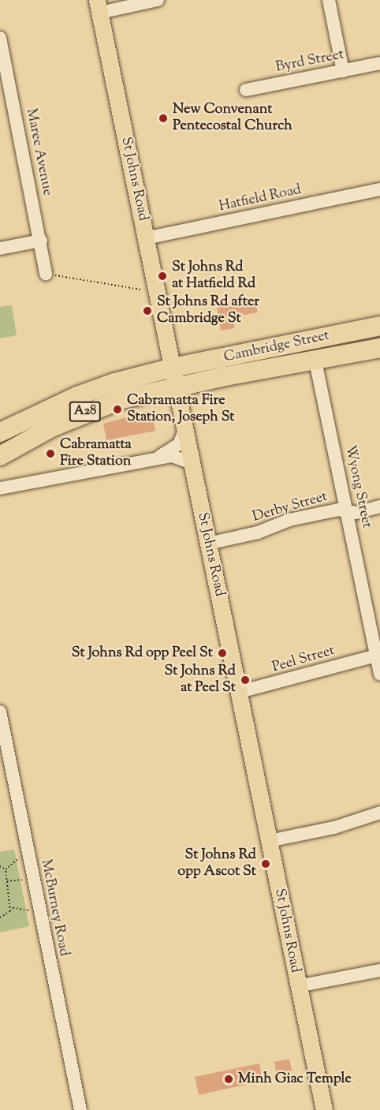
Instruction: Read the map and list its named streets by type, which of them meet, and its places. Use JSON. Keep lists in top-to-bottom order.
{
  "streets": {
    "highway": ["Cambridge Street", "A28"],
    "main road": ["St Johns Road"],
    "street": [
      "Byrd Street",
      "Maree Avenue",
      "Hatfield Road",
      "Wyong Street",
      "Derby Street",
      "Peel Street",
      "McBurney Road"
    ]
  },
  "crossings": [
    ["St Johns Road", "Hatfield Road"],
    ["St Johns Road", "Cambridge Street"],
    ["St Johns Road", "A28"],
    ["St Johns Road", "Derby Street"],
    ["St Johns Road", "Peel Street"],
    ["Cambridge Street", "A28"],
    ["Cambridge Street", "Wyong Street"],
    ["Wyong Street", "Derby Street"],
    ["Wyong Street", "Peel Street"]
  ],
  "places": [
    "New Convenant Pentecostal Church",
    "St Johns Rd at Hatfield Rd",
    "St Johns Rd after Cambridge St",
    "Cabramatta Fire Station, Joseph St",
    "Cabramatta Fire Station",
    "St Johns Rd opp Peel St",
    "St Johns Rd at Peel St",
    "St Johns Rd opp Ascot St",
    "Minh Giac Temple"
  ]
}
